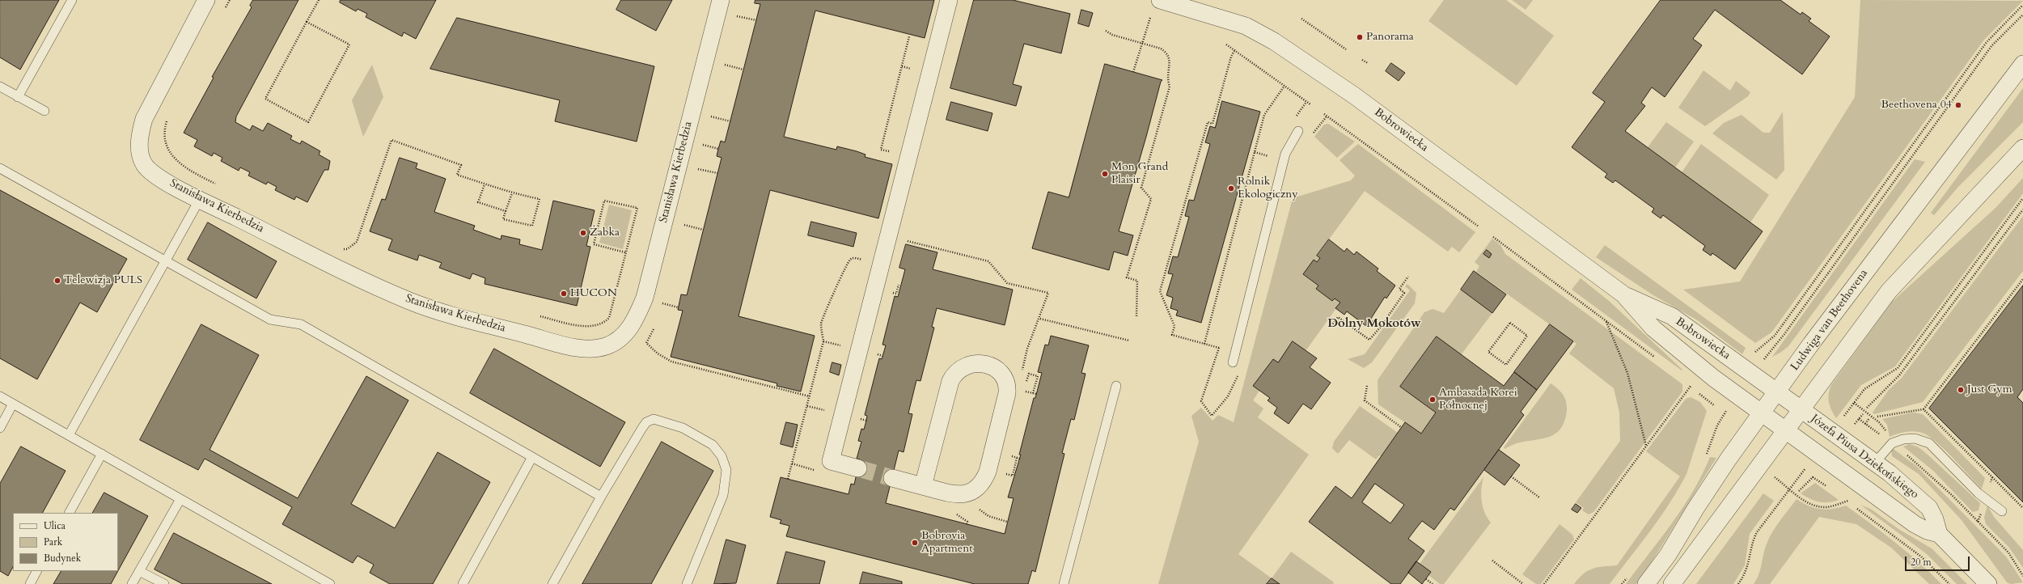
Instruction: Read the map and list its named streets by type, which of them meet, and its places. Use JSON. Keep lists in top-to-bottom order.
{
  "streets": {
    "street": [
      "Bobrowiecka",
      "Stanisława Kierbedzia",
      "Ludwiga van Beethovena",
      "Józefa Piusa Dziekońskiego"
    ]
  },
  "crossings": [
    ["Bobrowiecka", "Ludwiga van Beethovena"],
    ["Bobrowiecka", "Józefa Piusa Dziekońskiego"],
    ["Ludwiga van Beethovena", "Józefa Piusa Dziekońskiego"]
  ],
  "districts": ["Dolny Mokotów"],
  "places": [
    "Panorama",
    "Beethovena 04",
    "Mon Grand Plaisir",
    "Rolnik Ekologiczny",
    "Żabka",
    "Telewizja PULS",
    "HUCON",
    "Just Gym",
    "Ambasada Korei Północnej",
    "Bobrovia Apartment"
  ],
  "legend": ["Ulica", "Park", "Budynek"],
  "scale_bar": "20 m"
}
